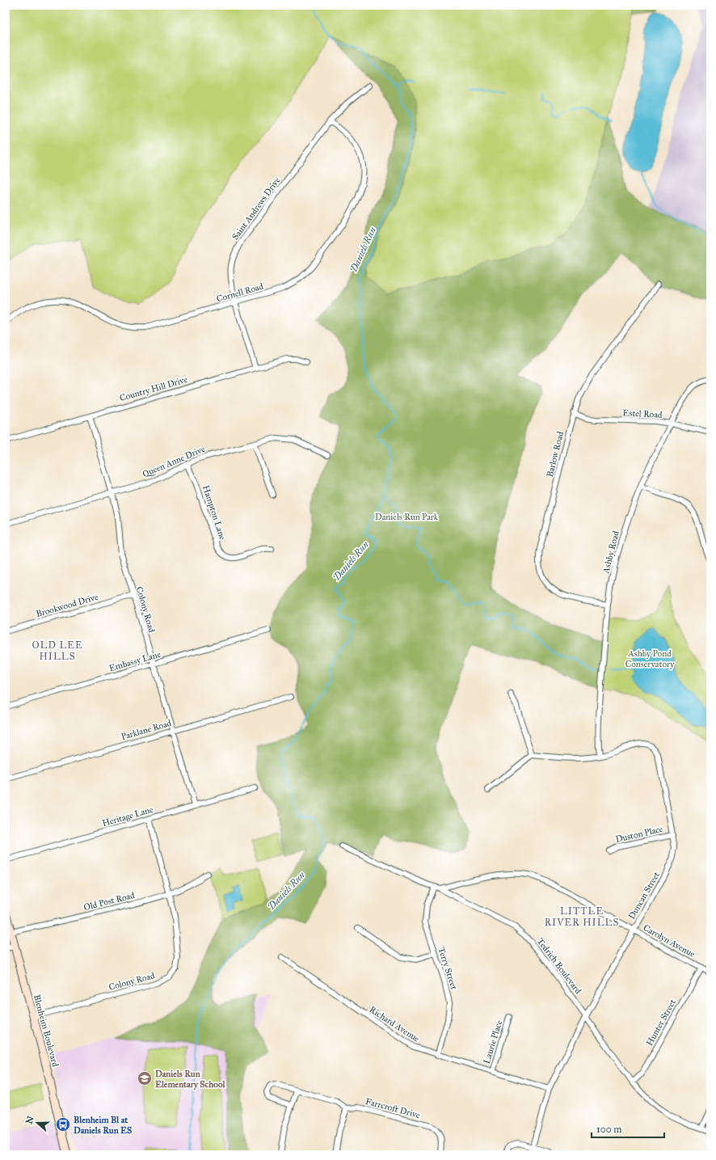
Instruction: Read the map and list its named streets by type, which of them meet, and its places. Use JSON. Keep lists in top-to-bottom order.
{
  "streets": {
    "main road": ["Blenheim Boulevard"],
    "street": [
      "Saint Andrews Drive",
      "Cornell Road",
      "Country Hill Drive",
      "Estel Road",
      "Barlow Road",
      "Queen Anne Drive",
      "Hampton Lane",
      "Ashby Road",
      "Brookwood Drive",
      "Colony Road",
      "Embassy Lane",
      "Parklane Road",
      "Heritage Lane",
      "Duston Place",
      "Duncan Street",
      "Old Post Road",
      "Carolyn Avenue",
      "Tedrich Boulevard",
      "Terry Street",
      "Hunter Street",
      "Richard Avenue",
      "Laurie Place",
      "Farrcroft Drive"
    ]
  },
  "crossings": [
    ["Saint Andrews Drive", "Cornell Road"],
    ["Saint Andrews Drive", "Country Hill Drive"],
    ["Country Hill Drive", "Colony Road"],
    ["Estel Road", "Barlow Road"],
    ["Estel Road", "Ashby Road"],
    ["Barlow Road", "Ashby Road"],
    ["Queen Anne Drive", "Hampton Lane"],
    ["Queen Anne Drive", "Colony Road"],
    ["Ashby Road", "Duncan Street"],
    ["Brookwood Drive", "Colony Road"],
    ["Colony Road", "Embassy Lane"],
    ["Colony Road", "Parklane Road"],
    ["Colony Road", "Heritage Lane"],
    ["Colony Road", "Old Post Road"],
    ["Colony Road", "Blenheim Boulevard"],
    ["Duston Place", "Duncan Street"],
    ["Duncan Street", "Carolyn Avenue"],
    ["Duncan Street", "Tedrich Boulevard"],
    ["Duncan Street", "Richard Avenue"],
    ["Old Post Road", "Blenheim Boulevard"],
    ["Carolyn Avenue", "Tedrich Boulevard"],
    ["Carolyn Avenue", "Hunter Street"],
    ["Tedrich Boulevard", "Terry Street"],
    ["Tedrich Boulevard", "Hunter Street"],
    ["Terry Street", "Richard Avenue"],
    ["Richard Avenue", "Laurie Place"]
  ],
  "districts": ["OLD LEE HILLS", "LITTLE RIVER HILLS"],
  "water": ["Daniels Run"],
  "parks": ["Daniels Run Park", "Ashby Pond Conservatory"],
  "places": {
    "school or university": ["Daniels Run Elementary School"],
    "bus stop": ["Blenheim Bl at Daniels Run ES"]
  },
  "scale_bar": "100 m",
  "north": "left"
}
